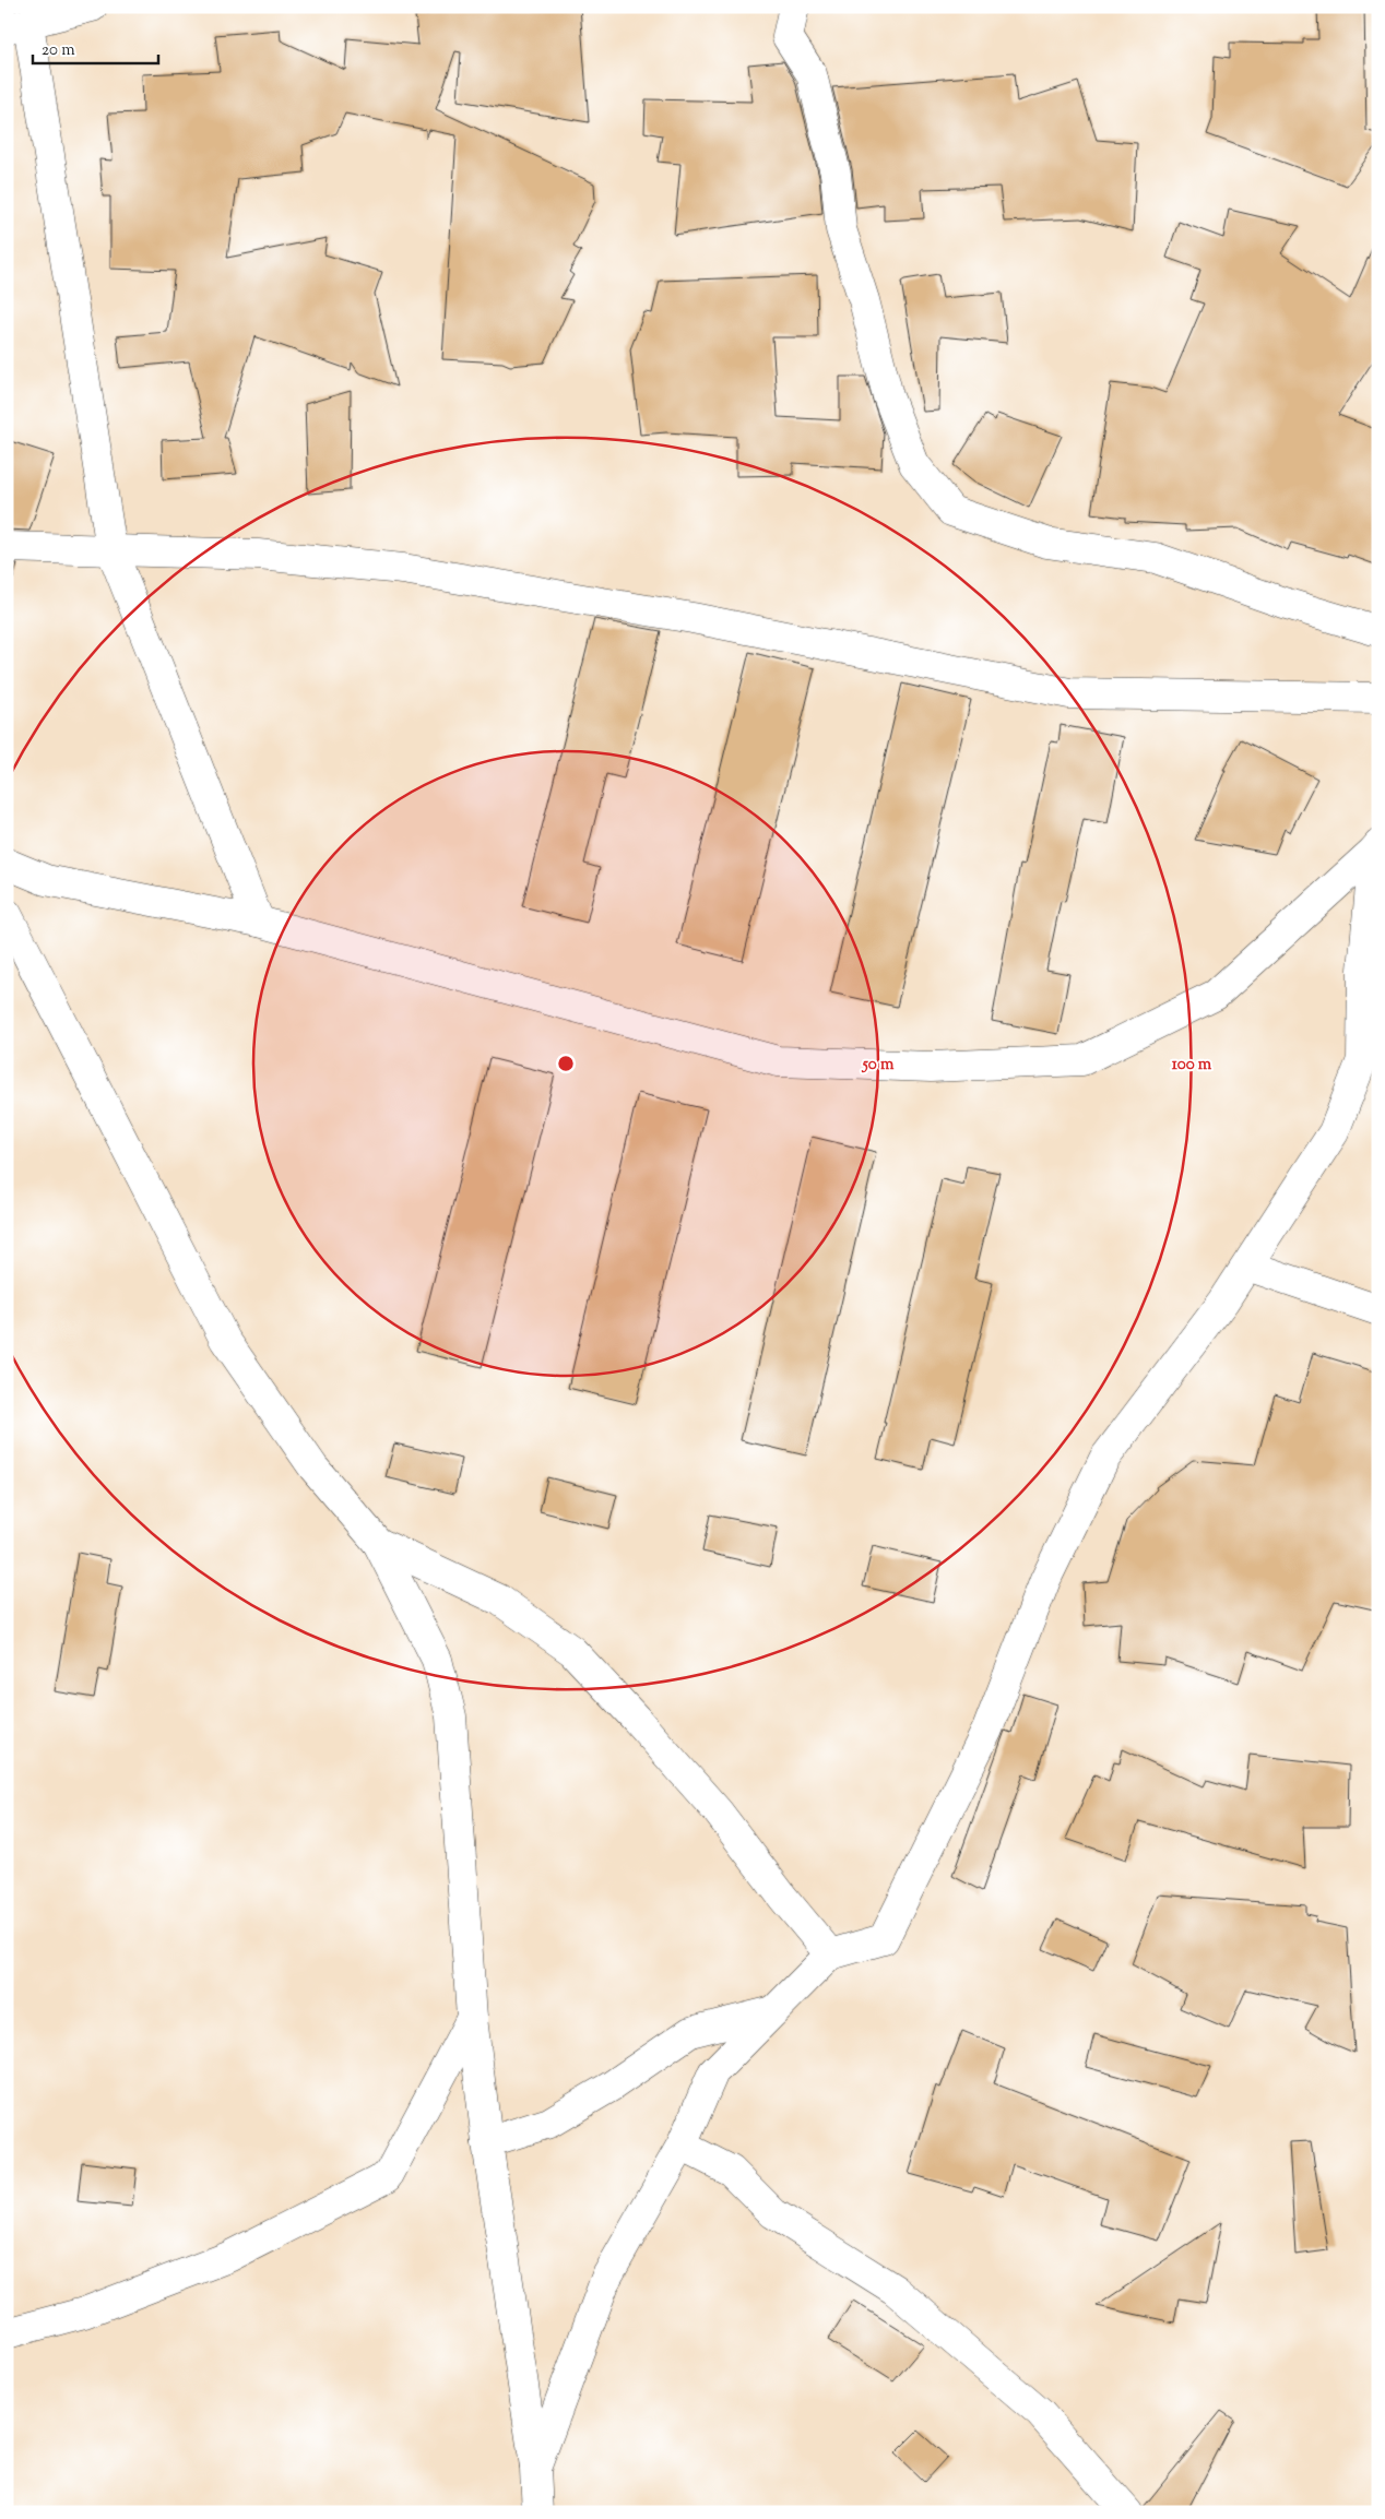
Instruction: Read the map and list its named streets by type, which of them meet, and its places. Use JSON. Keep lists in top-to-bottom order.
{
  "scale_bar": "20 m",
  "rings": ["50 m", "100 m"]
}
